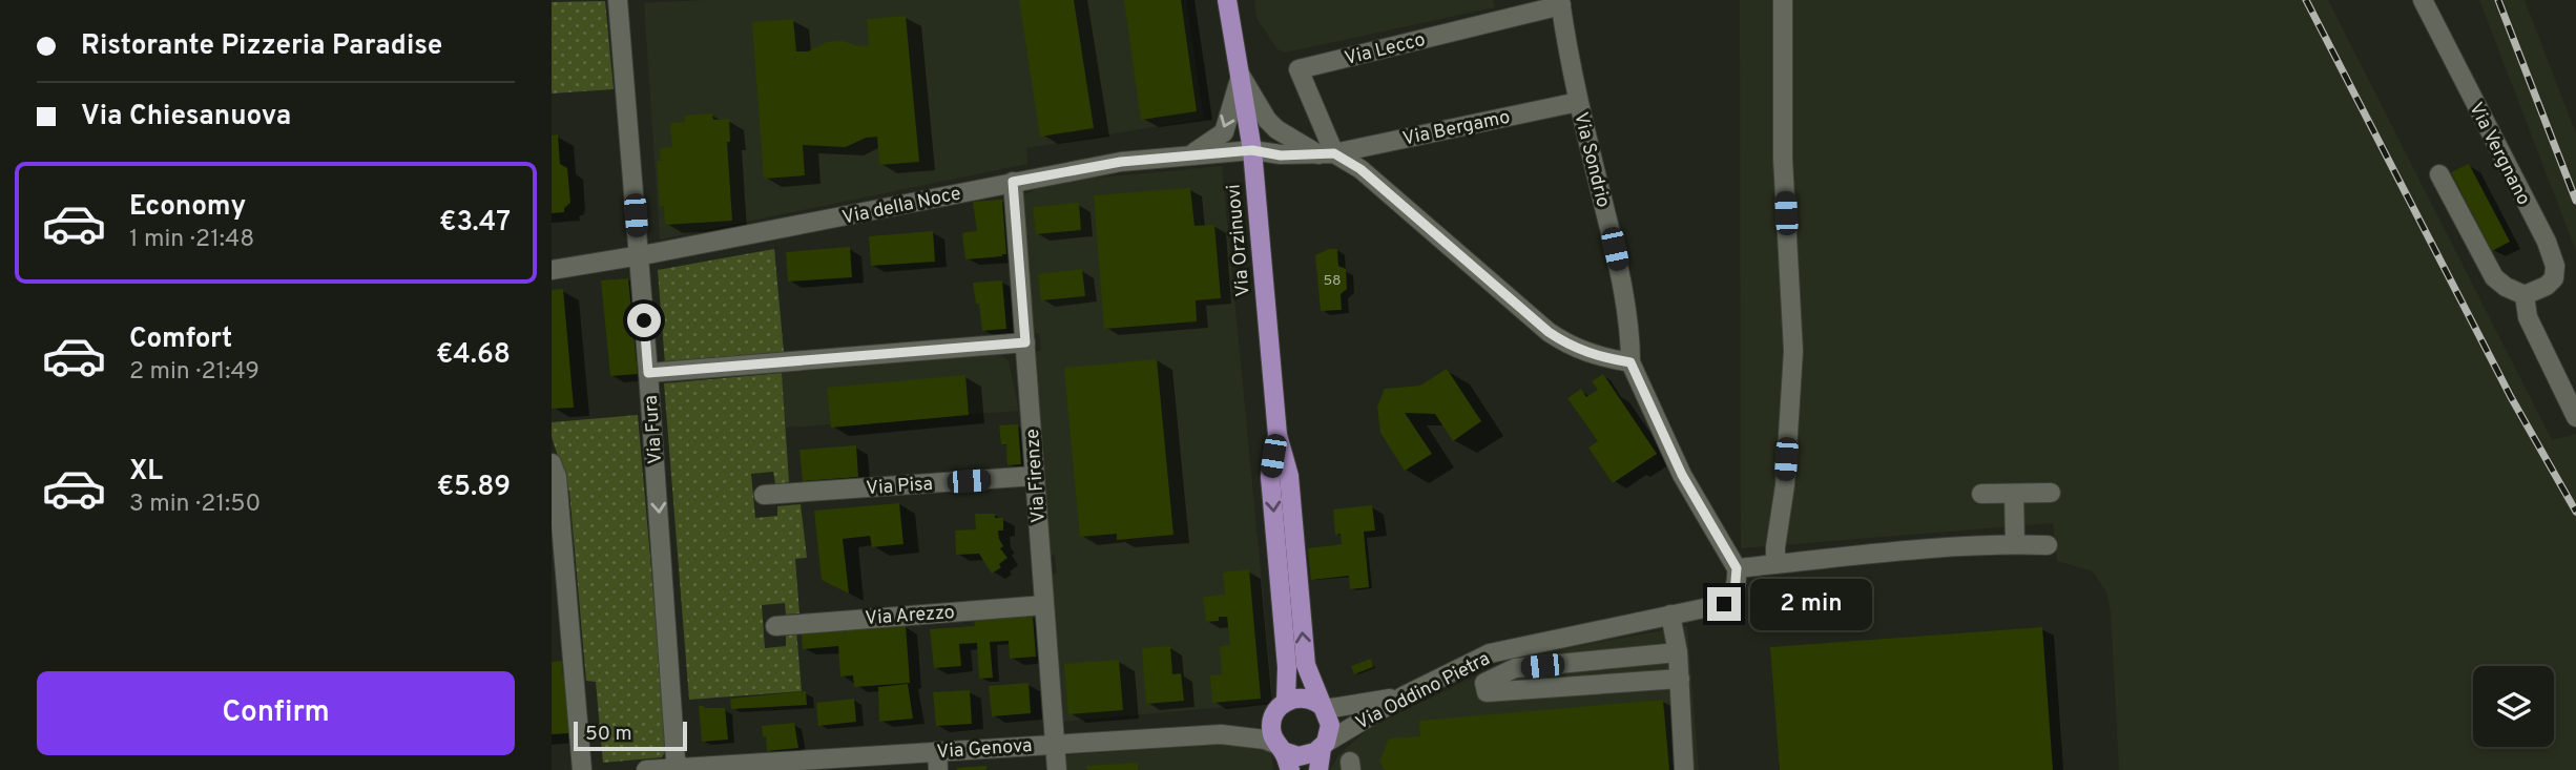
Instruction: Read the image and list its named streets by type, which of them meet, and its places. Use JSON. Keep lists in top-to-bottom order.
{
  "streets": {
    "main road": ["Via Orzinuovi"],
    "street": [
      "Via Lecco",
      "Via Bergamo",
      "Via Vergnano",
      "Via Sondrio",
      "Via della Noce",
      "Via Fura",
      "Via Firenze",
      "Via Pisa",
      "Via Arezzo",
      "Via Oddino Pietra",
      "Via Genova"
    ]
  },
  "crossings": [
    ["Via Lecco", "Via Bergamo"],
    ["Via Lecco", "Via Sondrio"],
    ["Via Bergamo", "Via Sondrio"],
    ["Via Bergamo", "Via della Noce"],
    ["Via Bergamo", "Via Orzinuovi"],
    ["Via Sondrio", "Via Oddino Pietra"],
    ["Via della Noce", "Via Orzinuovi"],
    ["Via della Noce", "Via Fura"],
    ["Via della Noce", "Via Firenze"],
    ["Via Orzinuovi", "Via Oddino Pietra"],
    ["Via Orzinuovi", "Via Genova"],
    ["Via Fura", "Via Genova"],
    ["Via Firenze", "Via Pisa"],
    ["Via Firenze", "Via Arezzo"],
    ["Via Firenze", "Via Genova"],
    ["Via Oddino Pietra", "Via Genova"]
  ],
  "house_numbers": ["58"],
  "scale_bar": "50 m",
  "page": {
    "banner": ["Ristorante Pizzeria Paradise", "Via Chiesanuova"],
    "list": [
      {
        "name": "Economy",
        "note": "1 min · 21:48",
        "value": "€3.47"
      },
      {
        "name": "Comfort",
        "note": "2 min · 21:49",
        "value": "€4.68"
      },
      {
        "name": "XL",
        "note": "3 min · 21:50",
        "value": "€5.89"
      }
    ],
    "bubble": "2 min",
    "buttons": "Confirm",
    "scale": "50 m"
  }
}
